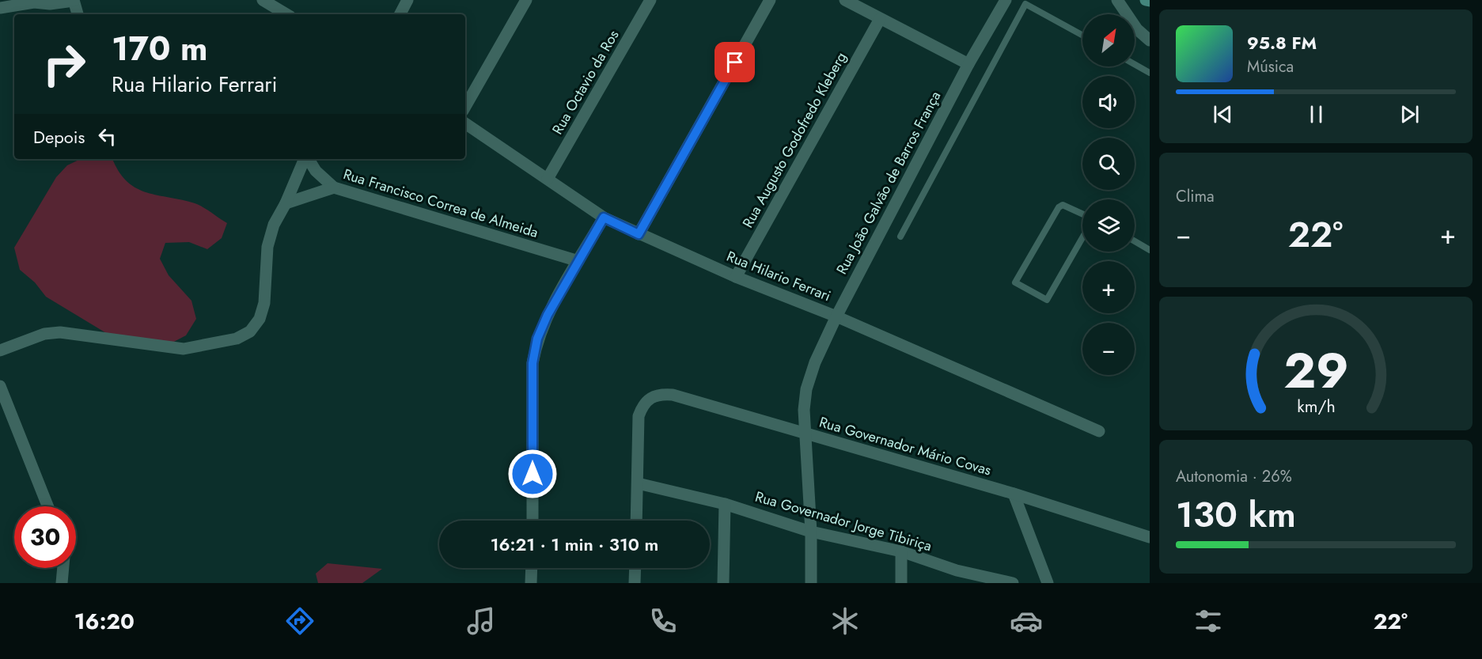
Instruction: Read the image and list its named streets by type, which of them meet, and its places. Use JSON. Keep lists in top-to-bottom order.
{
  "streets": {
    "street": [
      "Rua Octavio da Ros",
      "Rua Augusto Godofredo Kleberg",
      "Rua João Galvão de Barros França",
      "Rua Francisco Correa de Almeida",
      "Rua Hilario Ferrari",
      "Rua Governador Mário Covas",
      "Rua Governador Jorge Tibiriça"
    ]
  },
  "crossings": [
    ["Rua Octavio da Ros", "Rua Hilario Ferrari"],
    ["Rua Augusto Godofredo Kleberg", "Rua Hilario Ferrari"],
    ["Rua João Galvão de Barros França", "Rua Hilario Ferrari"],
    ["Rua João Galvão de Barros França", "Rua Governador Mário Covas"],
    ["Rua João Galvão de Barros França", "Rua Governador Jorge Tibiriça"],
    ["Rua Governador Mário Covas", "Rua Governador Jorge Tibiriça"]
  ],
  "north": "top right",
  "page": {
    "map_buttons": ["+", "−"],
    "turn": ["170 m", "Rua Hilario Ferrari"],
    "song": ["95.8 FM", "Música"],
    "then": "Depois",
    "tile": [
      "Clima",
      ["Autonomia · 26%", "130 km"]
    ],
    "heat": ["−", "22°", "+"],
    "limit": "30",
    "trip": "16:21 · 1 min · 310 m",
    "tabs": ["16:20", "22°"],
    "gauge": ["29", "km/h"]
  }
}
